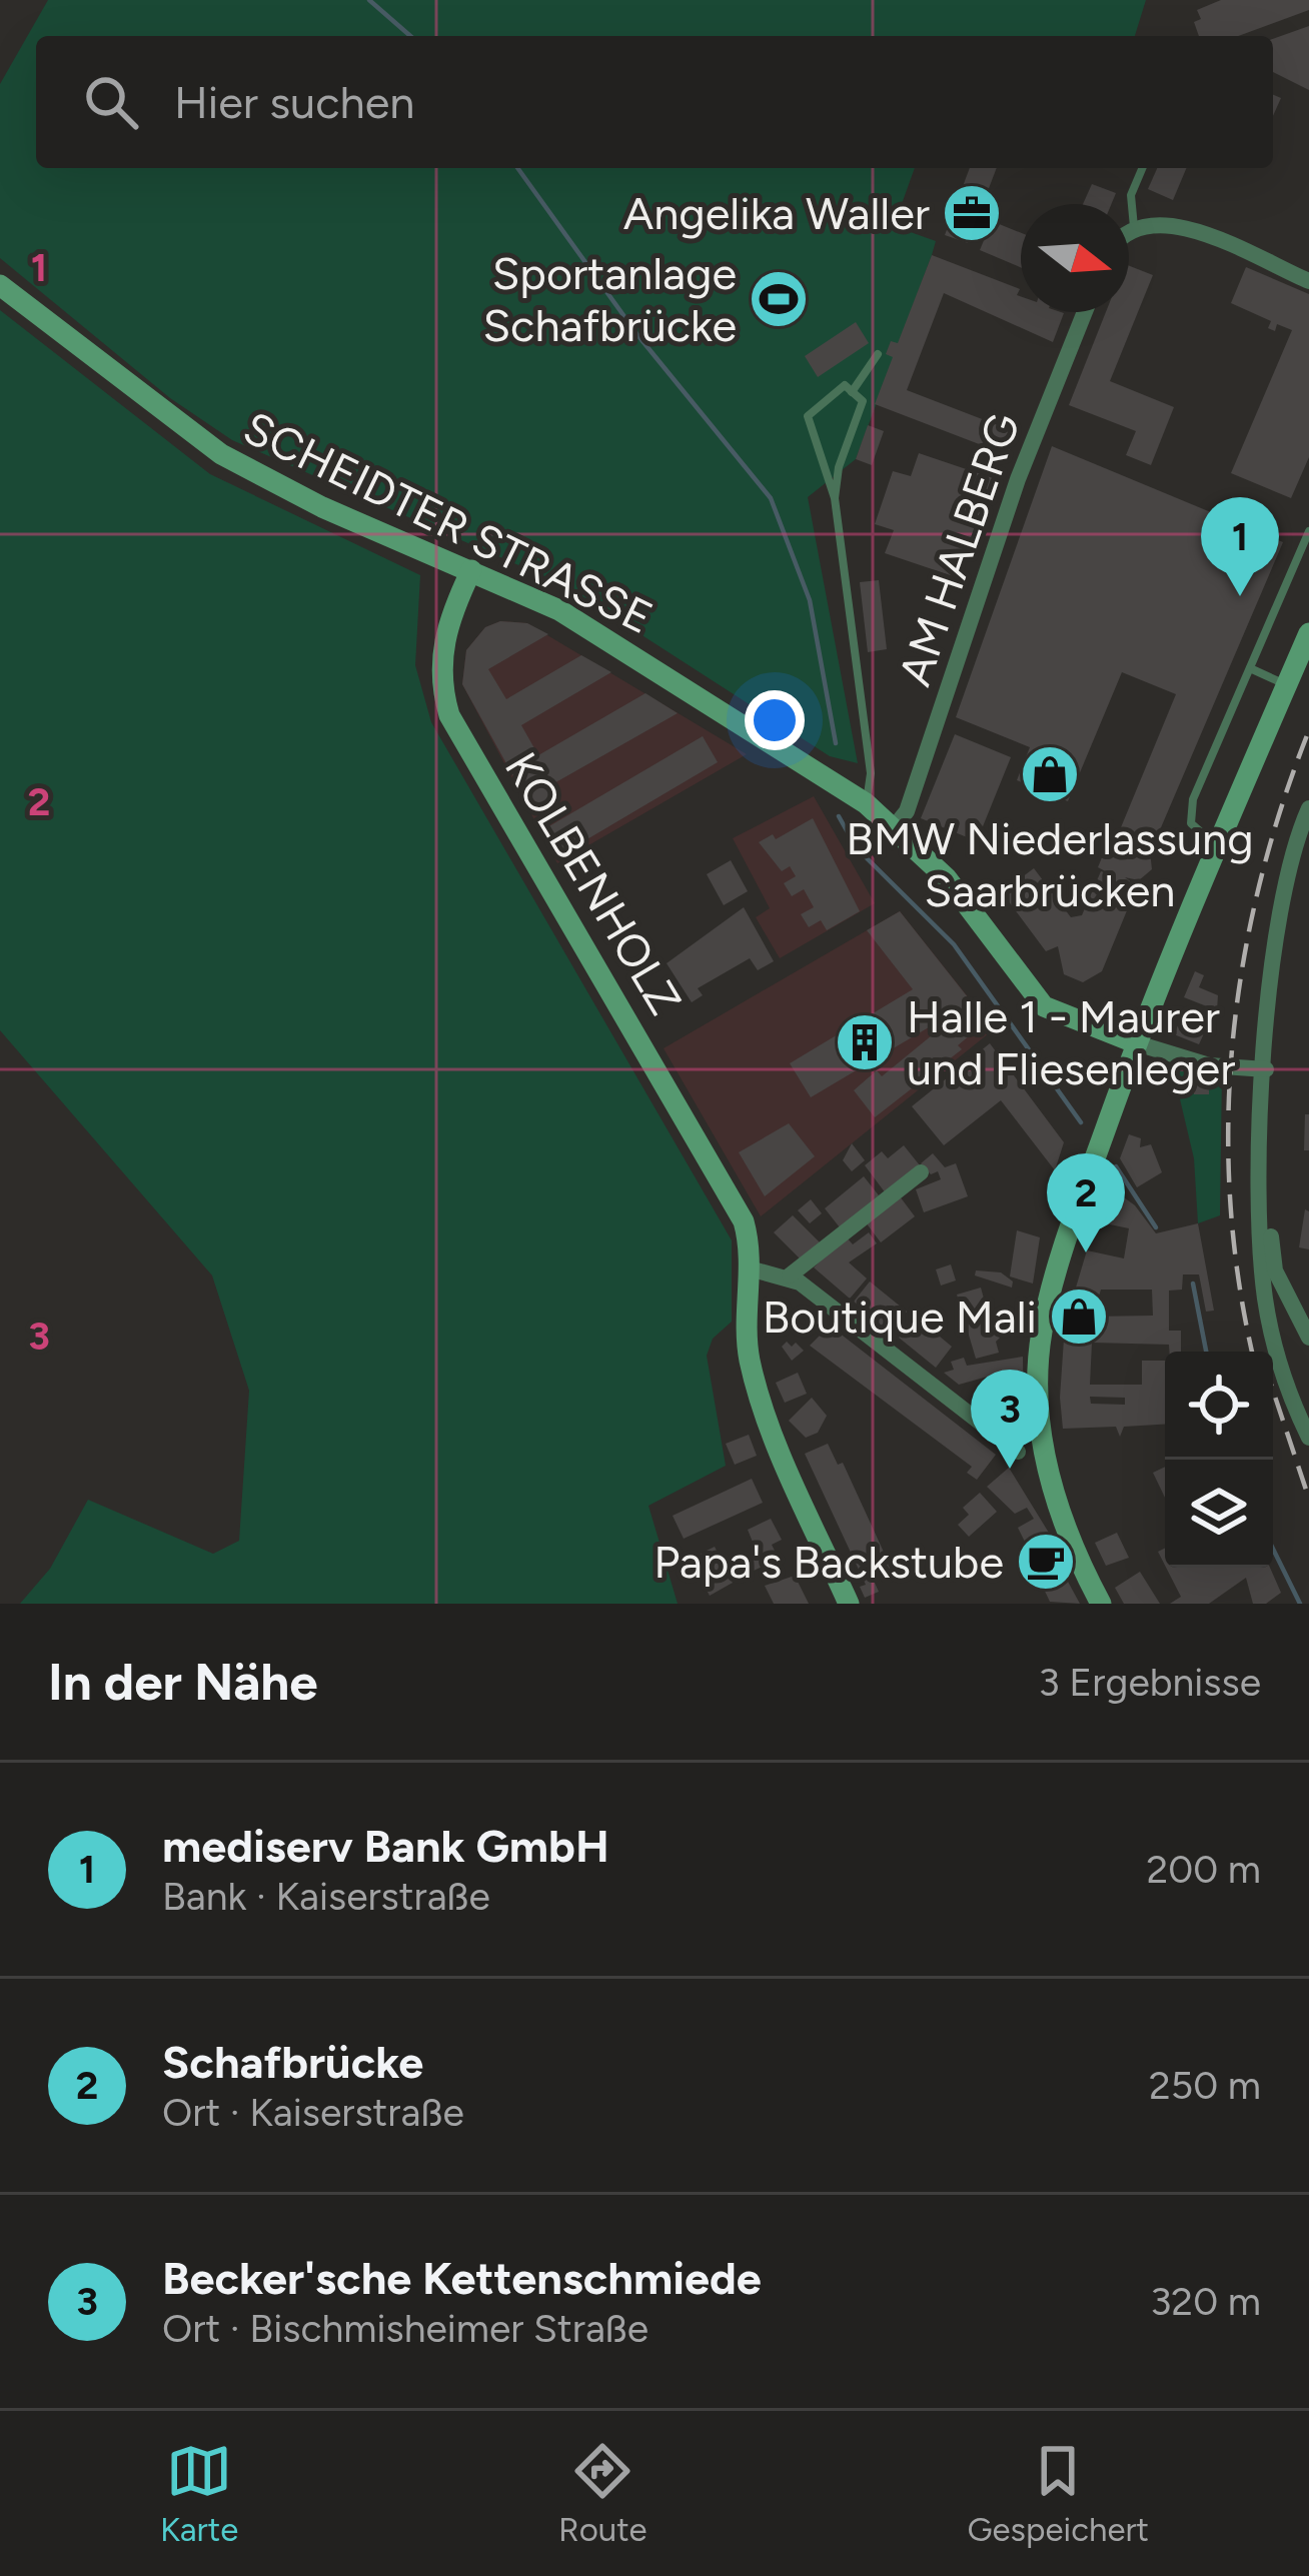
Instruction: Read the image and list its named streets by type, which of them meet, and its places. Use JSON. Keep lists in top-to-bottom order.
{
  "streets": {
    "main road": ["SCHEIDTER STRASSE", "KOLBENHOLZ"],
    "street": ["AM HALBERG"]
  },
  "crossings": [
    ["SCHEIDTER STRASSE", "AM HALBERG"],
    ["SCHEIDTER STRASSE", "KOLBENHOLZ"]
  ],
  "places": {
    "office": ["Angelika Waller"],
    "sports": ["Sportanlage Schafbrücke"],
    "shop": ["BMW Niederlassung Saarbrücken", "Boutique Mali"],
    "building": ["Halle 1 - Maurer und Fliesenleger"],
    "cafe": ["Papa's Backstube"]
  },
  "north": "right",
  "page": {
    "search": "Hier suchen",
    "pins": ["1", "2", "3"],
    "heading": ["In der Nähe", "3 Ergebnisse"],
    "list": [
      {
        "mark": "1",
        "name": "mediserv Bank GmbH",
        "note": "Bank · Kaiserstraße",
        "value": "200 m"
      },
      {
        "mark": "2",
        "name": "Schafbrücke",
        "note": "Ort · Kaiserstraße",
        "value": "250 m"
      },
      {
        "mark": "3",
        "name": "Becker'sche Kettenschmiede",
        "note": "Ort · Bischmisheimer Straße",
        "value": "320 m"
      }
    ],
    "nav": ["Karte", "Route", "Gespeichert"]
  },
  "grid": {
    "rows": ["1", "2", "3"]
  }
}
